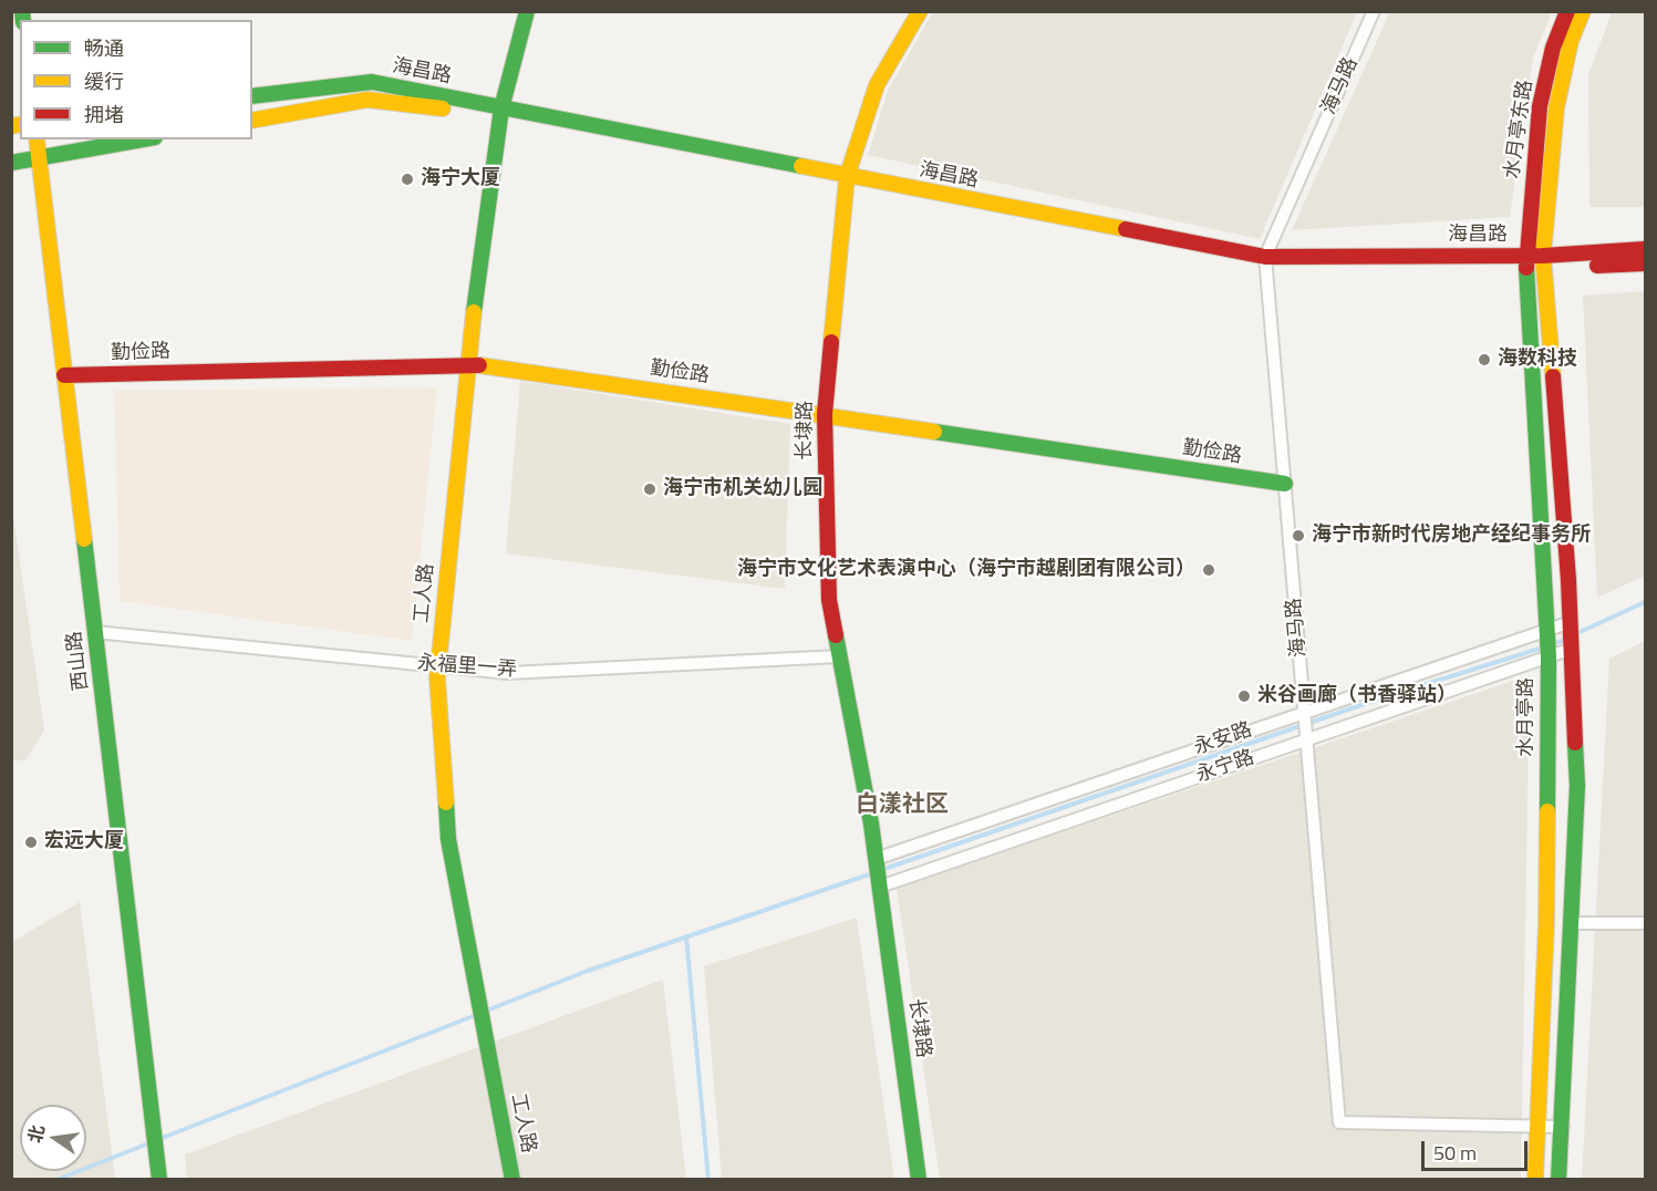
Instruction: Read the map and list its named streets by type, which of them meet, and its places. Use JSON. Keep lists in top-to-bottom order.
{
  "streets": {
    "main road": [
      "海昌路",
      "水月亭东路",
      "勤俭路",
      "长埭路",
      "工人路",
      "西山路",
      "水月亭路"
    ],
    "street": [
      "海马路",
      "永福里一弄",
      "永安路",
      "永宁路"
    ]
  },
  "crossings": [
    ["海昌路", "海马路"],
    ["海昌路", "水月亭东路"],
    ["海昌路", "长埭路"],
    ["海昌路", "工人路"],
    ["海昌路", "水月亭路"],
    ["海马路", "勤俭路"],
    ["海马路", "水月亭路"],
    ["海马路", "永安路"],
    ["海马路", "永宁路"],
    ["水月亭东路", "水月亭路"],
    ["水月亭东路", "永安路"],
    ["水月亭东路", "永宁路"],
    ["勤俭路", "长埭路"],
    ["勤俭路", "工人路"],
    ["勤俭路", "西山路"],
    ["长埭路", "永福里一弄"],
    ["长埭路", "永安路"],
    ["长埭路", "永宁路"],
    ["工人路", "永福里一弄"],
    ["西山路", "永福里一弄"],
    ["水月亭路", "永安路"],
    ["水月亭路", "永宁路"]
  ],
  "districts": ["白漾社区"],
  "places": [
    "海宁大厦",
    "海数科技",
    "海宁市机关幼儿园",
    "海宁市新时代房地产经纪事务所",
    "海宁市文化艺术表演中心（海宁市越剧团有限公司）",
    "米谷画廊（书香驿站）",
    "宏远大厦"
  ],
  "legend": ["畅通", "缓行", "拥堵"],
  "scale_bar": "50 m",
  "north": "left"
}
